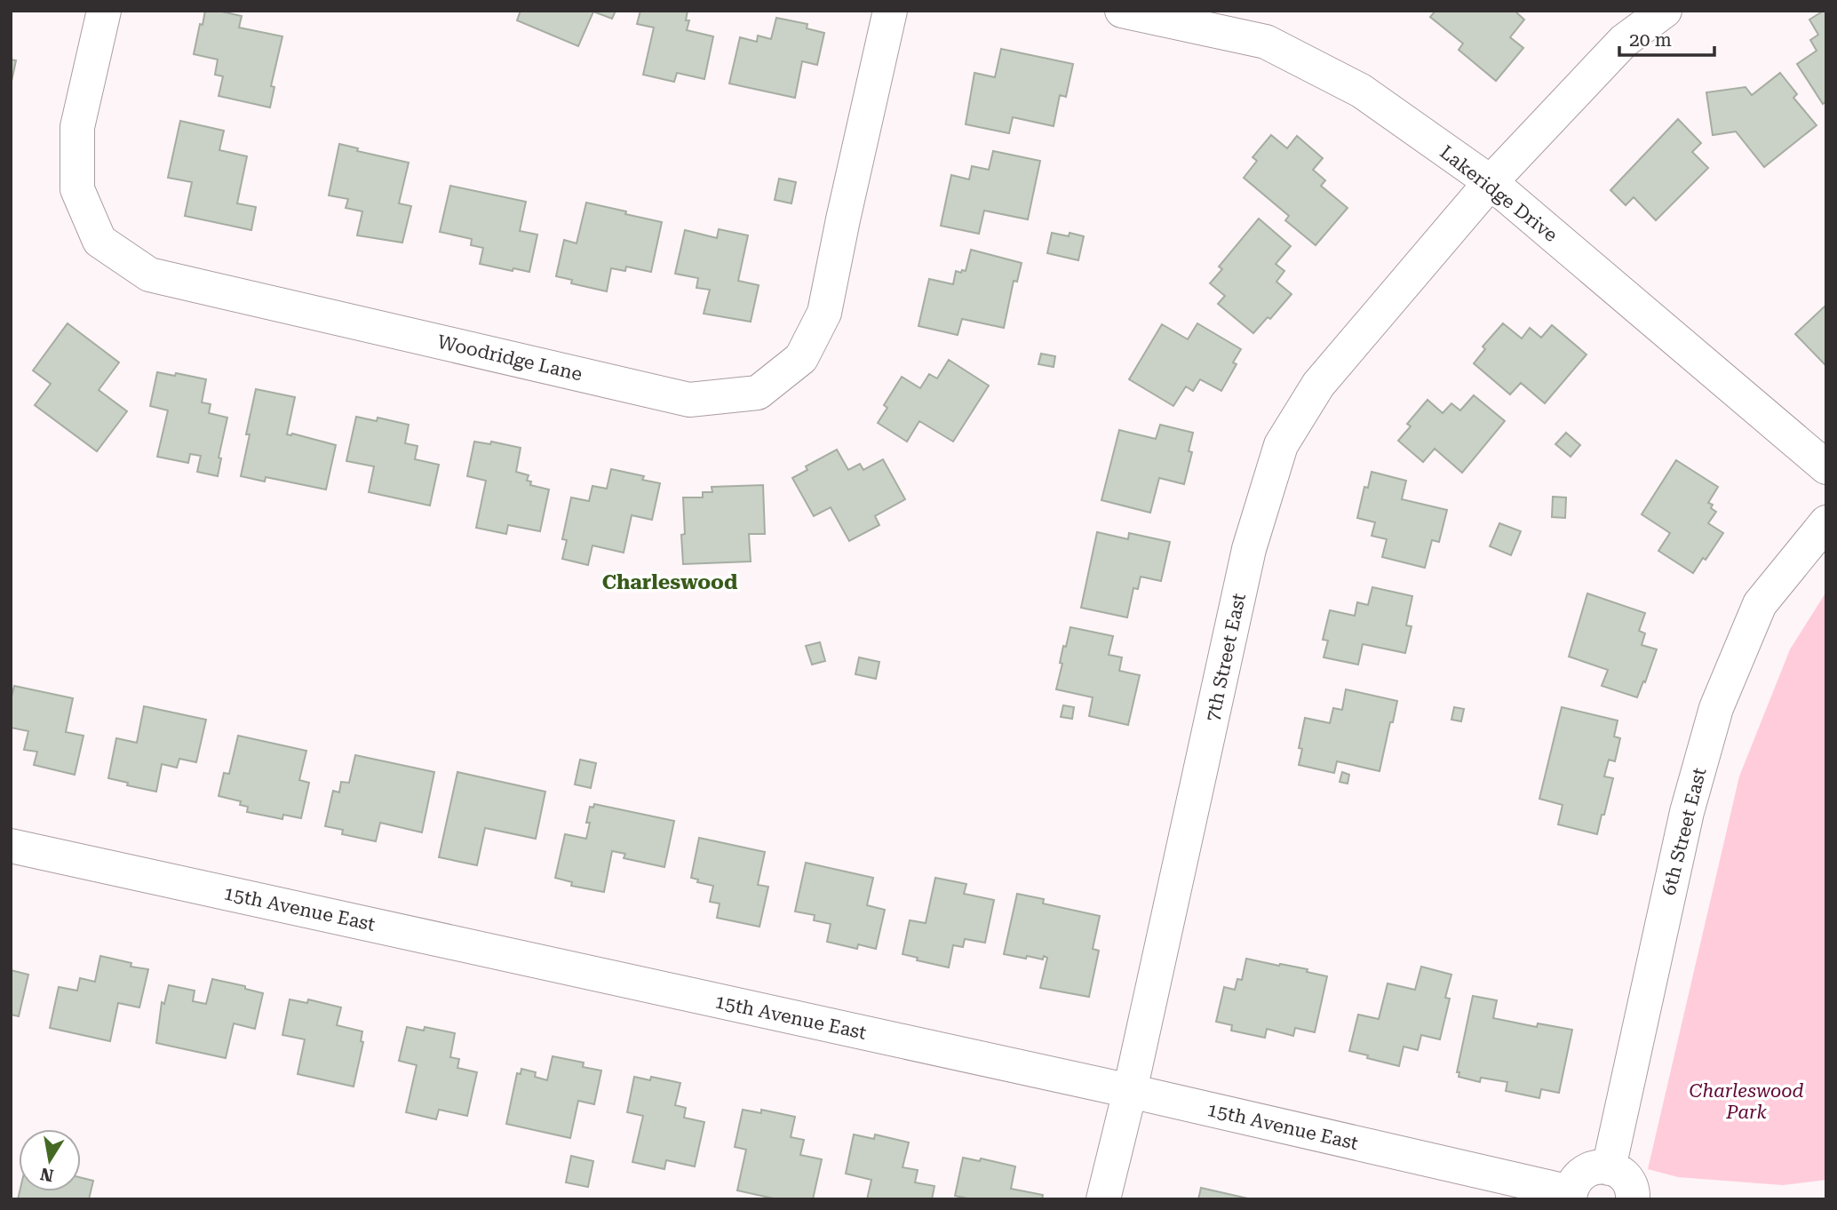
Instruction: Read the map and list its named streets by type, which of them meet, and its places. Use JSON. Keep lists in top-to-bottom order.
{
  "streets": {
    "street": [
      "Lakeridge Drive",
      "Woodridge Lane",
      "7th Street East",
      "6th Street East",
      "15th Avenue East"
    ]
  },
  "crossings": [
    ["Lakeridge Drive", "7th Street East"],
    ["7th Street East", "15th Avenue East"]
  ],
  "districts": ["Charleswood"],
  "parks": ["Charleswood Park"],
  "scale_bar": "20 m",
  "north": "bottom"
}
